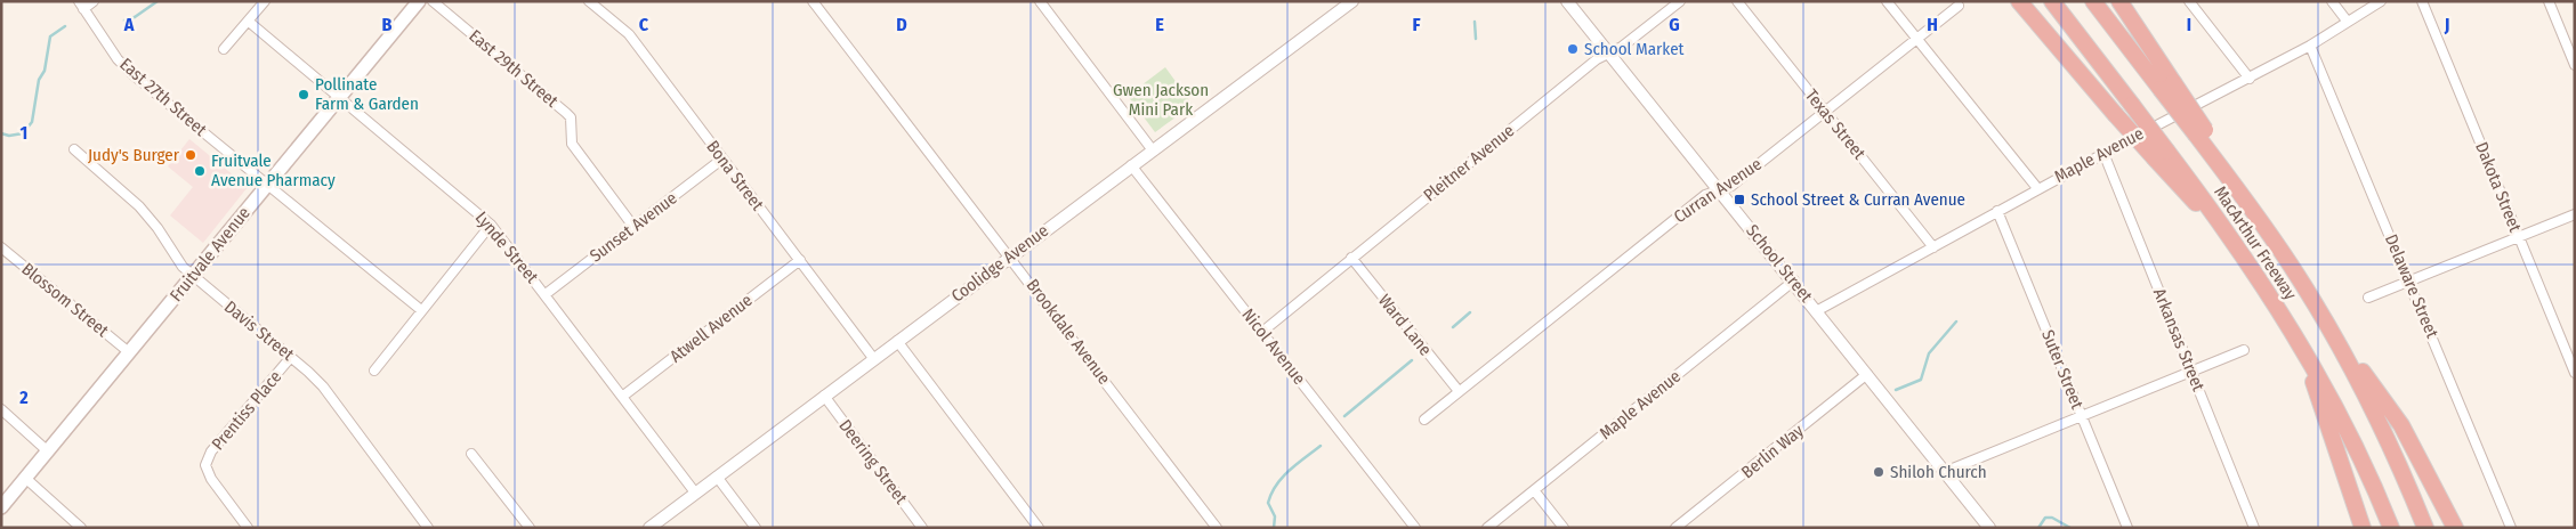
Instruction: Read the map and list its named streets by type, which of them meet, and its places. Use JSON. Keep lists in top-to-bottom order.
{
  "streets": {
    "highway": ["MacArthur Freeway"],
    "main road": ["Fruitvale Avenue"],
    "street": [
      "East 29th Street",
      "East 27th Street",
      "Texas Street",
      "Maple Avenue",
      "Pleitner Avenue",
      "Bona Street",
      "Dakota Street",
      "Curran Avenue",
      "Sunset Avenue",
      "Lynde Street",
      "Coolidge Avenue",
      "School Street",
      "Delaware Street",
      "Blossom Street",
      "Ward Lane",
      "Atwell Avenue",
      "Davis Street",
      "Brookdale Avenue",
      "Arkansas Street",
      "Nicol Avenue",
      "Suter Street",
      "Prentiss Place",
      "Berlin Way",
      "Deering Street"
    ]
  },
  "crossings": [
    ["East 29th Street", "Sunset Avenue"],
    ["East 27th Street", "Fruitvale Avenue"],
    ["Texas Street", "Maple Avenue"],
    ["Texas Street", "Curran Avenue"],
    ["Maple Avenue", "School Street"],
    ["Maple Avenue", "Delaware Street"],
    ["Maple Avenue", "Arkansas Street"],
    ["Maple Avenue", "Suter Street"],
    ["Pleitner Avenue", "School Street"],
    ["Pleitner Avenue", "Ward Lane"],
    ["Pleitner Avenue", "Nicol Avenue"],
    ["Bona Street", "Sunset Avenue"],
    ["Bona Street", "Coolidge Avenue"],
    ["Bona Street", "Atwell Avenue"],
    ["Curran Avenue", "School Street"],
    ["Curran Avenue", "Ward Lane"],
    ["Sunset Avenue", "Lynde Street"],
    ["Lynde Street", "Fruitvale Avenue"],
    ["Lynde Street", "Coolidge Avenue"],
    ["Lynde Street", "Atwell Avenue"],
    ["Fruitvale Avenue", "Blossom Street"],
    ["Fruitvale Avenue", "Davis Street"],
    ["Coolidge Avenue", "Brookdale Avenue"],
    ["Coolidge Avenue", "Nicol Avenue"],
    ["Coolidge Avenue", "Deering Street"],
    ["School Street", "Berlin Way"],
    ["Davis Street", "Prentiss Place"]
  ],
  "parks": ["Gwen Jackson Mini Park"],
  "places": {
    "other": [
      "School Market",
      "Pollinate Farm & Garden",
      "Judy's Burger",
      "Fruitvale Avenue Pharmacy",
      "Shiloh Church"
    ],
    "transit": ["School Street & Curran Avenue"]
  },
  "grid": {
    "columns": [
      "A",
      "B",
      "C",
      "D",
      "E",
      "F",
      "G",
      "H",
      "I",
      "J"
    ],
    "rows": ["1", "2"]
  }
}
